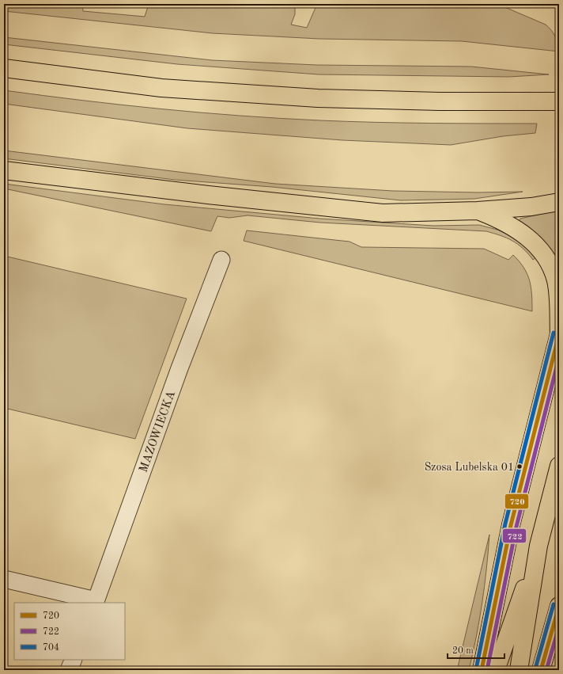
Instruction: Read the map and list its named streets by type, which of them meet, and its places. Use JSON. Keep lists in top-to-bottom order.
{
  "streets": {
    "street": ["MAZOWIECKA"]
  },
  "places": ["Szosa Lubelska 01"],
  "lines": ["transit line 704", "transit line 720", "transit line 722"],
  "legend": ["720", "722", "704"],
  "scale_bar": "20 m"
}
